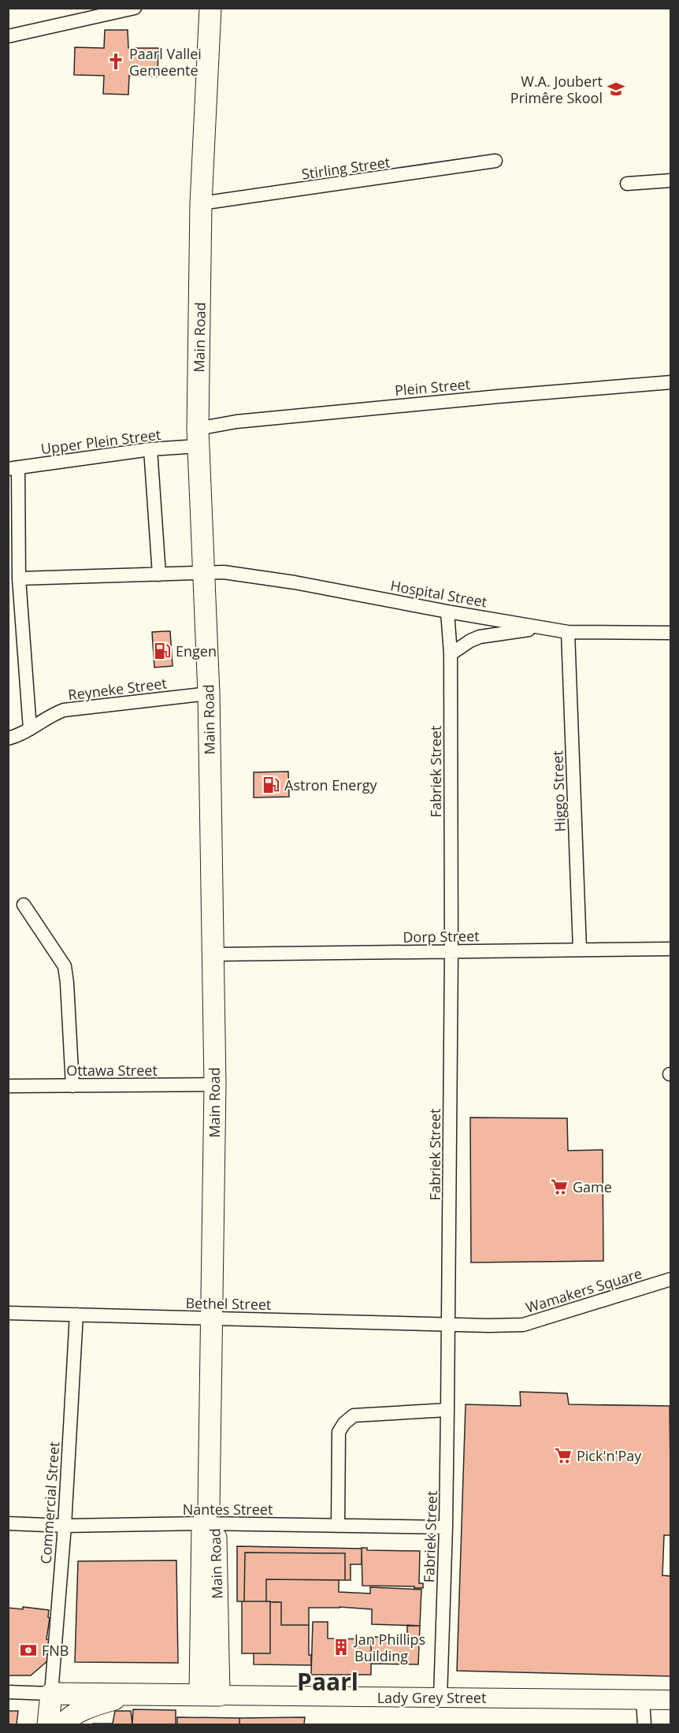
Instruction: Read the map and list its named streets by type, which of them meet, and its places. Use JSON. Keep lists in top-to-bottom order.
{
  "streets": {
    "main road": ["Main Road", "Lady Grey Street"],
    "street": [
      "Stirling Street",
      "Plein Street",
      "Upper Plein Street",
      "Hospital Street",
      "Reyneke Street",
      "Fabriek Street",
      "Higgo Street",
      "Dorp Street",
      "Ottawa Street",
      "Wamakers Square",
      "Bethel Street",
      "Commercial Street",
      "Nantes Street"
    ]
  },
  "crossings": [
    ["Stirling Street", "Main Road"],
    ["Main Road", "Plein Street"],
    ["Main Road", "Upper Plein Street"],
    ["Main Road", "Hospital Street"],
    ["Main Road", "Reyneke Street"],
    ["Main Road", "Dorp Street"],
    ["Main Road", "Ottawa Street"],
    ["Main Road", "Bethel Street"],
    ["Main Road", "Nantes Street"],
    ["Main Road", "Lady Grey Street"],
    ["Plein Street", "Upper Plein Street"],
    ["Hospital Street", "Fabriek Street"],
    ["Hospital Street", "Higgo Street"],
    ["Fabriek Street", "Dorp Street"],
    ["Fabriek Street", "Wamakers Square"],
    ["Fabriek Street", "Bethel Street"],
    ["Fabriek Street", "Nantes Street"],
    ["Fabriek Street", "Lady Grey Street"],
    ["Higgo Street", "Dorp Street"],
    ["Wamakers Square", "Bethel Street"],
    ["Bethel Street", "Commercial Street"],
    ["Commercial Street", "Nantes Street"],
    ["Commercial Street", "Lady Grey Street"]
  ],
  "districts": ["Paarl"],
  "places": {
    "church": ["Paarl Vallei Gemeente"],
    "school or university": ["W.A. Joubert Primêre Skool"],
    "fuel station": ["Engen", "Astron Energy"],
    "supermarket": ["Game", "Pick'n'Pay"],
    "building": ["Jan Phillips Building"],
    "bank": ["FNB"]
  }
}
